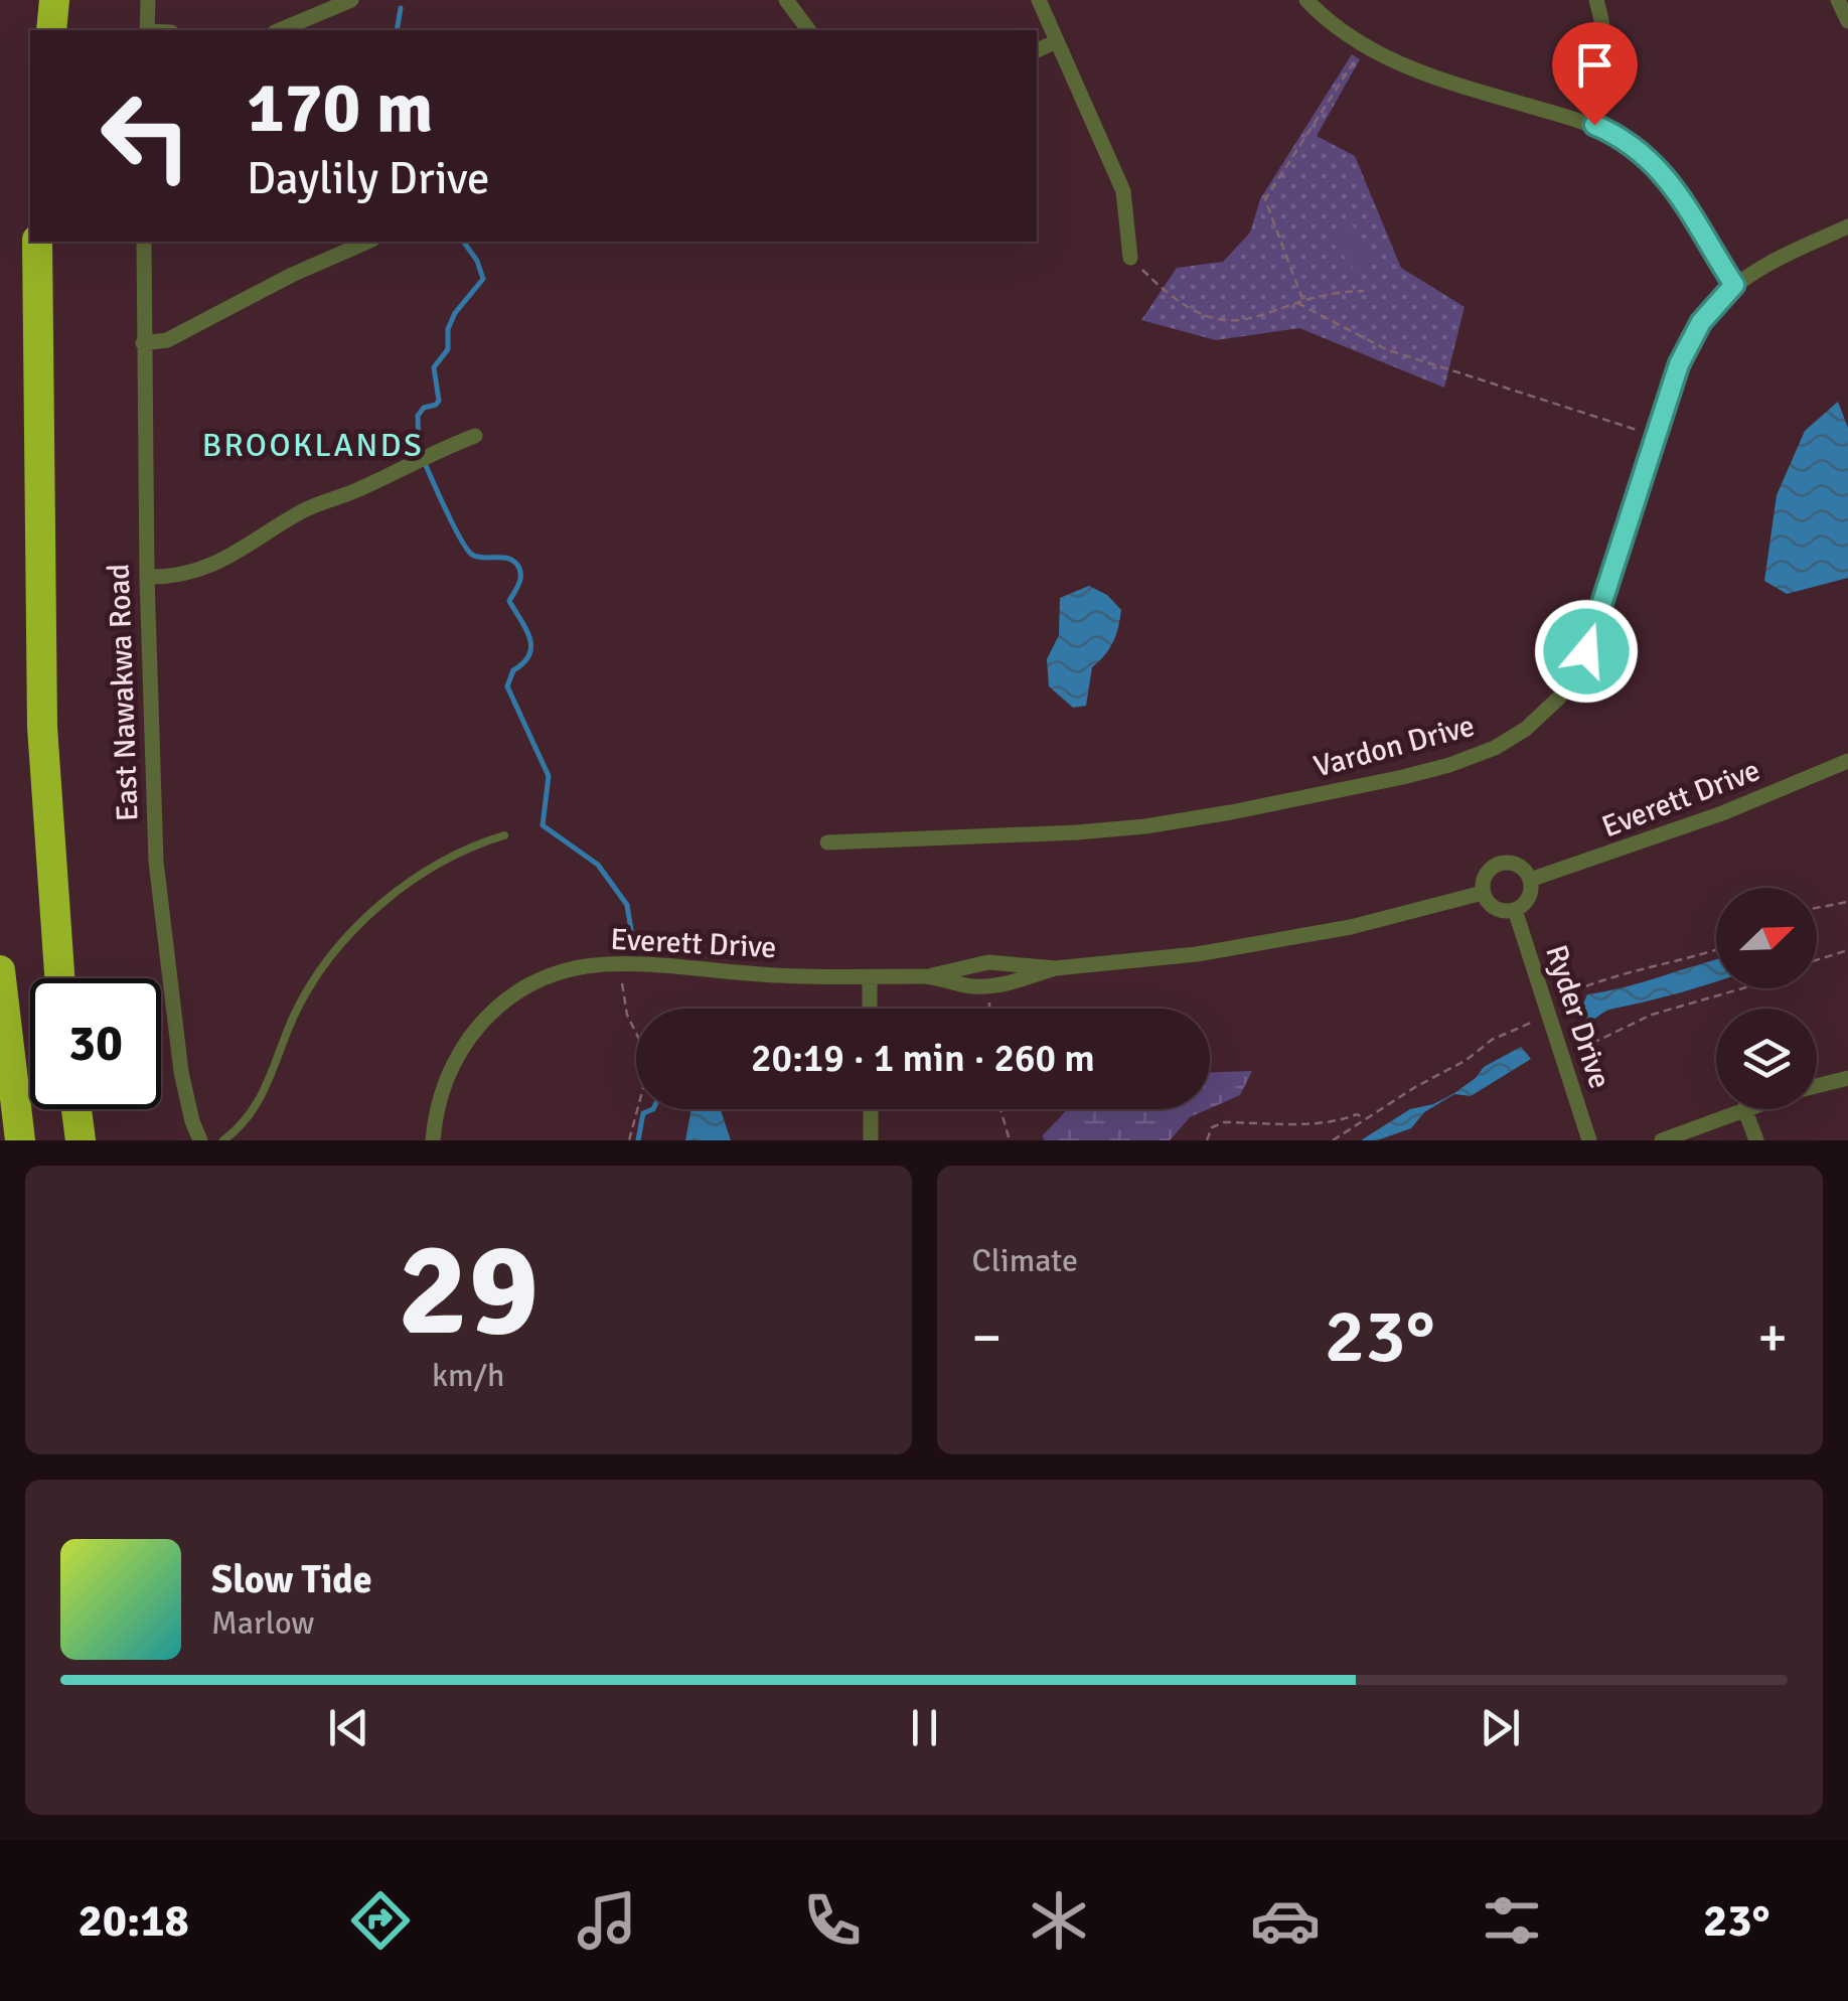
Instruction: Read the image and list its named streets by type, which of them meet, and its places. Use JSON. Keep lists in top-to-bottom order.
{
  "streets": {
    "street": [
      "East Nawakwa Road",
      "Vardon Drive",
      "Everett Drive",
      "Ryder Drive"
    ]
  },
  "crossings": [
    ["Everett Drive", "Ryder Drive"]
  ],
  "districts": ["BROOKLANDS"],
  "north": "top right",
  "page": {
    "turn": ["170 m", "Daylily Drive"],
    "limit": "30",
    "trip": "20:19 · 1 min · 260 m",
    "tile": [
      ["29", "km/h"],
      "Climate"
    ],
    "heat": ["−", "23°", "+"],
    "song": ["Slow Tide", "Marlow"],
    "tabs": ["20:18", "23°"]
  }
}
